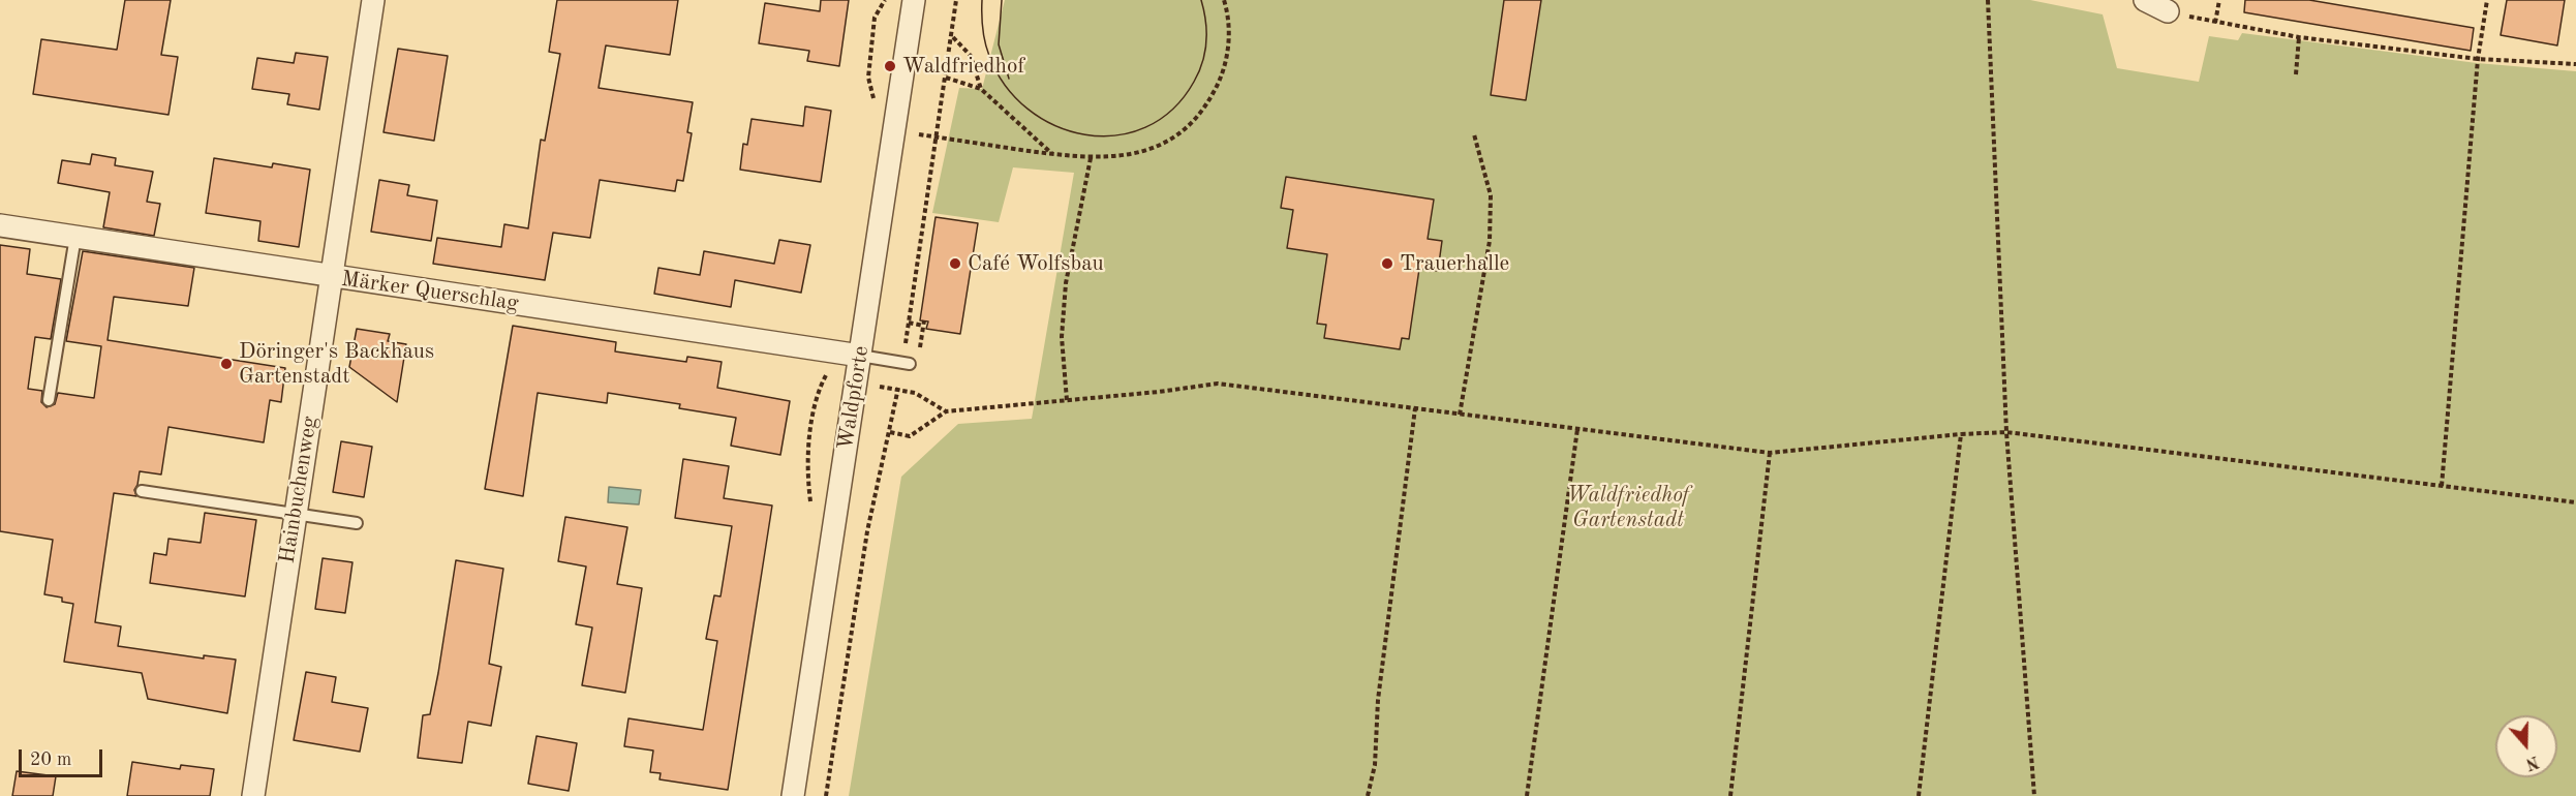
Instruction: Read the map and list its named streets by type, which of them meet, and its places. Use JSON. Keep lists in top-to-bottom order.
{
  "streets": {
    "street": ["Märker Querschlag", "Waldpforte", "Hainbuchenweg"]
  },
  "crossings": [
    ["Märker Querschlag", "Waldpforte"],
    ["Märker Querschlag", "Hainbuchenweg"]
  ],
  "parks": ["Waldfriedhof Gartenstadt"],
  "places": [
    "Waldfriedhof",
    "Café Wolfsbau",
    "Trauerhalle",
    "Döringer's Backhaus Gartenstadt"
  ],
  "scale_bar": "20 m",
  "north": "bottom"
}
